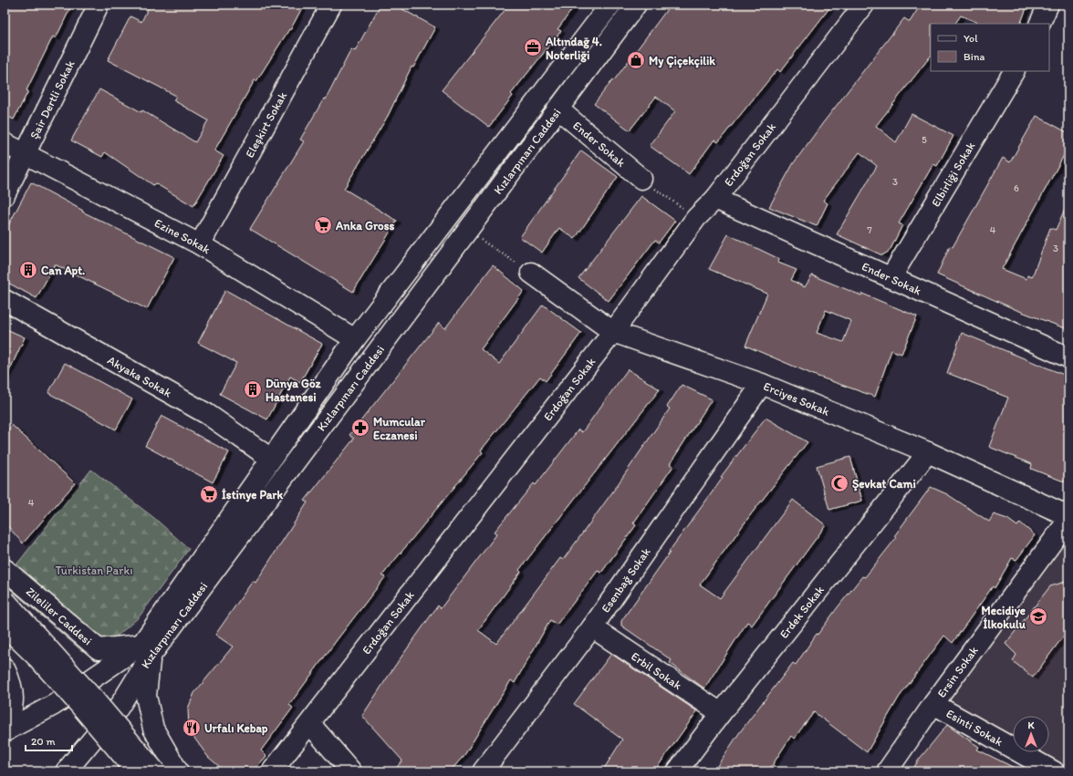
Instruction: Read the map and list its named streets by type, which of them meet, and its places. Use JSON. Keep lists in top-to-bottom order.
{
  "streets": {
    "street": [
      "Şair Dertli Sokak",
      "Eleşkirt Sokak",
      "Ender Sokak",
      "Kızlarpınarı Caddesi",
      "Erdoğan Sokak",
      "Elbirliği Sokak",
      "Ezine Sokak",
      "Akyaka Sokak",
      "Erciyes Sokak",
      "Esenbağ Sokak",
      "Erdek Sokak",
      "Zileliler Caddesi",
      "Erbil Sokak",
      "Ersin Sokak",
      "Esinti Sokak"
    ]
  },
  "crossings": [
    ["Şair Dertli Sokak", "Ezine Sokak"],
    ["Eleşkirt Sokak", "Ezine Sokak"],
    ["Ender Sokak", "Kızlarpınarı Caddesi"],
    ["Ender Sokak", "Erdoğan Sokak"],
    ["Ender Sokak", "Elbirliği Sokak"],
    ["Kızlarpınarı Caddesi", "Ezine Sokak"],
    ["Kızlarpınarı Caddesi", "Akyaka Sokak"],
    ["Kızlarpınarı Caddesi", "Zileliler Caddesi"],
    ["Erdoğan Sokak", "Erciyes Sokak"],
    ["Erciyes Sokak", "Esenbağ Sokak"],
    ["Erciyes Sokak", "Erdek Sokak"],
    ["Esenbağ Sokak", "Erbil Sokak"],
    ["Erdek Sokak", "Erbil Sokak"],
    ["Ersin Sokak", "Esinti Sokak"]
  ],
  "parks": ["Türkistan Parkı"],
  "places": {
    "office": ["Altındağ 4. Noterliği"],
    "shop": ["My Çiçekçilik"],
    "supermarket": ["Anka Gross", "İstinye Park"],
    "building": ["Can Apt.", "Dünya Göz Hastanesi"],
    "pharmacy": ["Mumcular Eczanesi"],
    "mosque": ["Şevkat Cami"],
    "school or university": ["Mecidiye İlkokulu"],
    "restaurant": ["Urfalı Kebap"]
  },
  "house_numbers": [
    "5",
    "3",
    "6",
    "7",
    "4",
    "3",
    "4"
  ],
  "legend": ["Yol", "Bina"],
  "scale_bar": "20 m",
  "north": "top"
}
